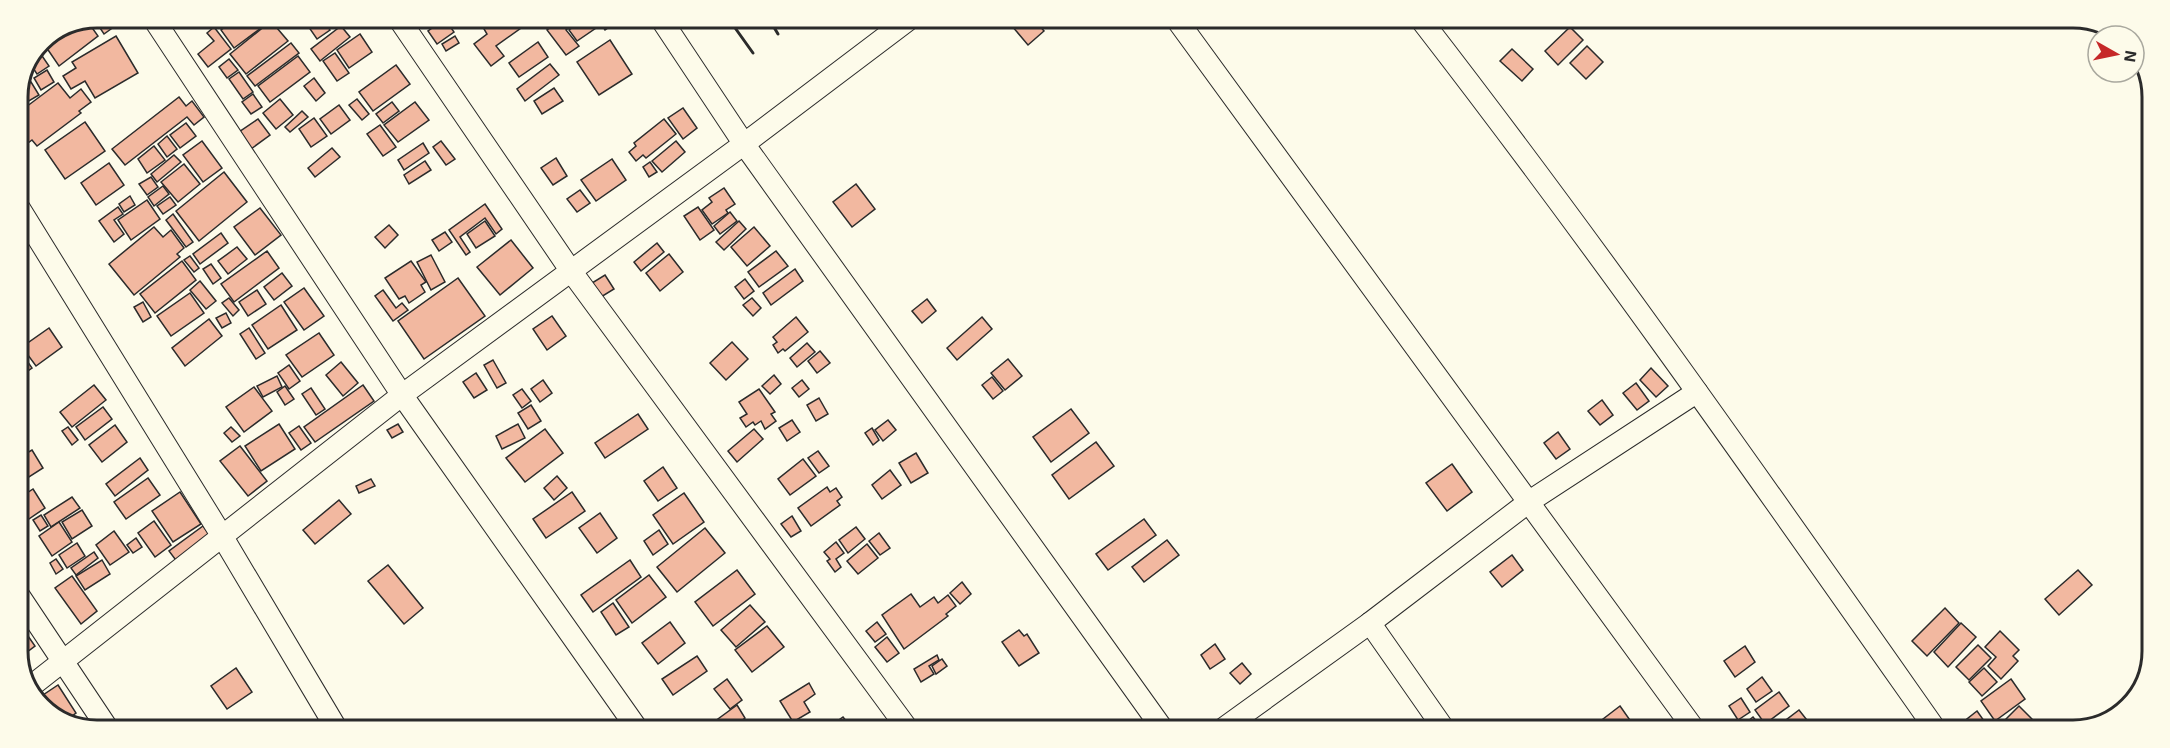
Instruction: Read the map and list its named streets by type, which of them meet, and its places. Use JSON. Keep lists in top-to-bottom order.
{
  "north": "right"
}
